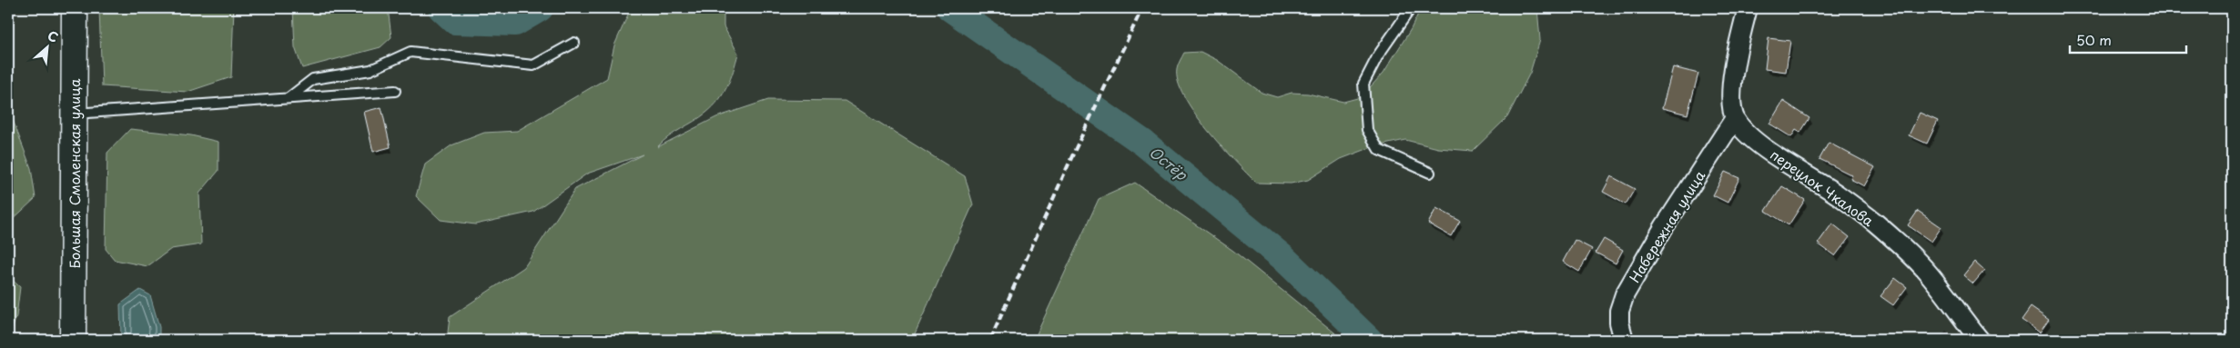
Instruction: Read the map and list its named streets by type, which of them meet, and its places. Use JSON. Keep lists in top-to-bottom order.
{
  "streets": {
    "main road": ["Большая Смоленская улица"],
    "street": ["переулок Чкалова", "Набережная улица"]
  },
  "crossings": [
    ["переулок Чкалова", "Набережная улица"]
  ],
  "water": ["Остёр"],
  "scale_bar": "50 m",
  "north": "top right"
}
